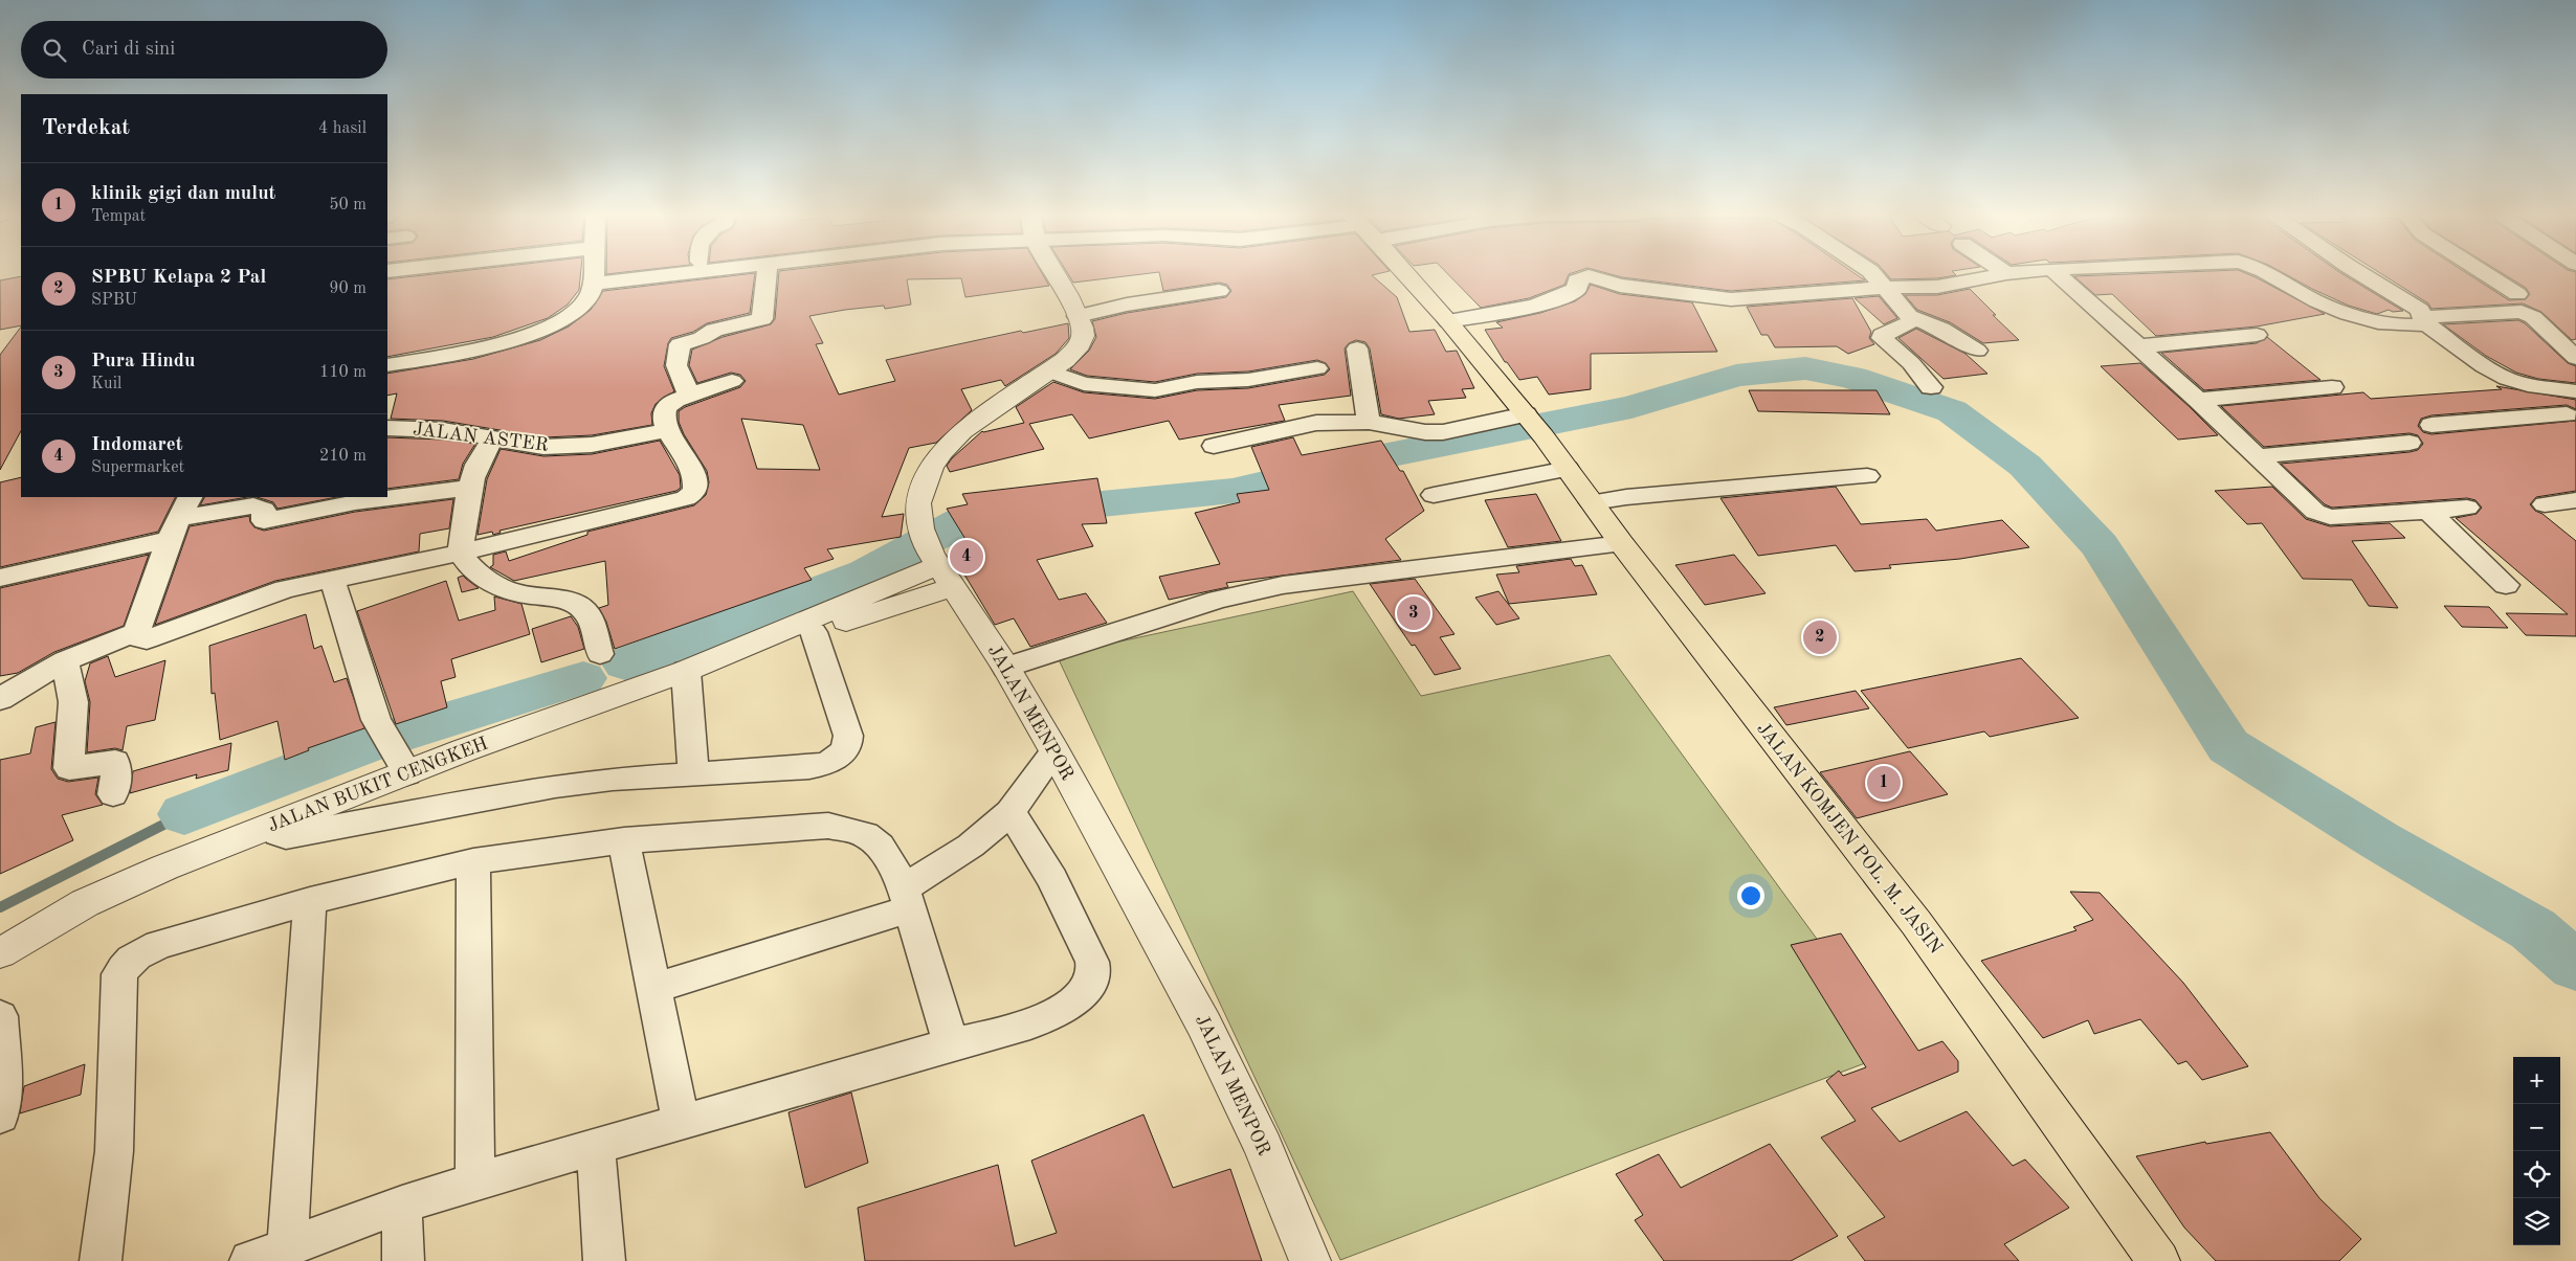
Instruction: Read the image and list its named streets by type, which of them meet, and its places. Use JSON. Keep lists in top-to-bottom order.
{
  "streets": {
    "main road": ["JALAN KOMJEN POL. M. JASIN"],
    "street": ["JALAN ASTER", "JALAN MENPOR", "JALAN BUKIT CENGKEH"]
  },
  "crossings": [
    ["JALAN MENPOR", "JALAN BUKIT CENGKEH"]
  ],
  "page": {
    "search": "Cari di sini",
    "heading": ["Terdekat", "4 hasil"],
    "list": [
      {
        "mark": "1",
        "name": "klinik gigi dan mulut",
        "note": "Tempat",
        "value": "50 m"
      },
      {
        "mark": "2",
        "name": "SPBU Kelapa 2 Pal",
        "note": "SPBU",
        "value": "90 m"
      },
      {
        "mark": "3",
        "name": "Pura Hindu",
        "note": "Kuil",
        "value": "110 m"
      },
      {
        "mark": "4",
        "name": "Indomaret",
        "note": "Supermarket",
        "value": "210 m"
      }
    ],
    "pins": [
      "4",
      "3",
      "2",
      "1"
    ],
    "map_buttons": ["+", "−"]
  }
}
